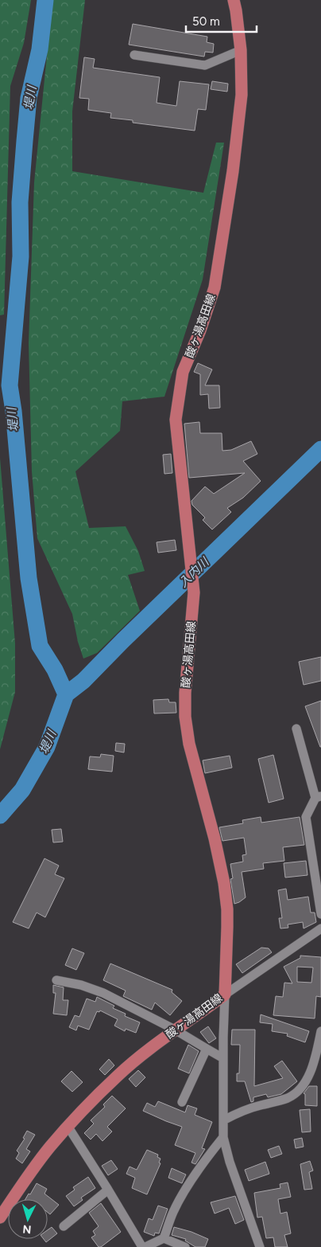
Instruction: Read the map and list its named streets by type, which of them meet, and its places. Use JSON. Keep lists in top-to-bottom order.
{
  "streets": {
    "main road": ["酸ヶ湯高田線"]
  },
  "water": ["堤川", "入内川"],
  "scale_bar": "50 m",
  "north": "bottom"
}
